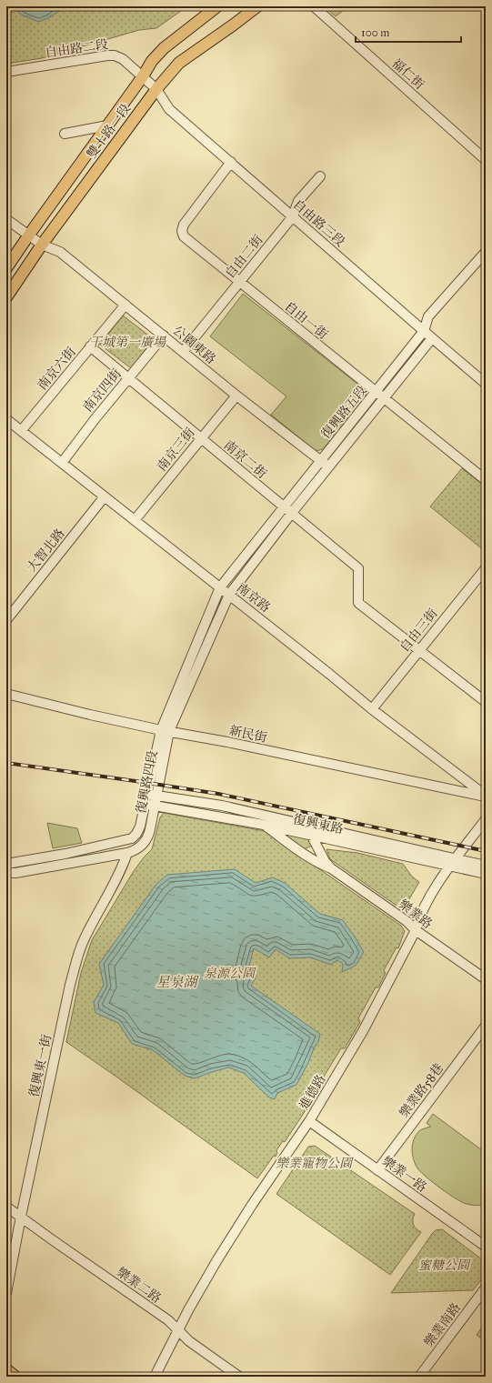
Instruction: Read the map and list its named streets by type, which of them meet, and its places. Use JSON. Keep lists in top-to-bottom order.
{
  "streets": {
    "main road": ["雙十路一段"],
    "street": [
      "自由路二段",
      "福仁街",
      "自由路三段",
      "自由二街",
      "自由一街",
      "公園東路",
      "南京六街",
      "南京四街",
      "復興路五段",
      "南京三街",
      "南京二街",
      "大智北路",
      "南京路",
      "自由三街",
      "新民街",
      "復興路四段",
      "復興東路",
      "樂業路",
      "復興東一街",
      "樂業路58巷",
      "進德路",
      "樂業一路",
      "樂業二路",
      "樂業南路"
    ]
  },
  "crossings": [
    ["自由路二段", "雙十路一段"],
    ["自由路二段", "自由路三段"],
    ["雙十路一段", "自由路三段"],
    ["雙十路一段", "公園東路"],
    ["自由路三段", "自由二街"],
    ["自由路三段", "自由一街"],
    ["自由路三段", "復興路五段"],
    ["自由二街", "自由一街"],
    ["自由二街", "公園東路"],
    ["自由一街", "復興路五段"],
    ["公園東路", "南京六街"],
    ["公園東路", "南京四街"],
    ["公園東路", "復興路五段"],
    ["公園東路", "南京三街"],
    ["南京六街", "南京二街"],
    ["南京六街", "南京路"],
    ["南京四街", "南京二街"],
    ["南京四街", "南京路"],
    ["復興路五段", "南京二街"],
    ["復興路五段", "南京路"],
    ["復興路五段", "復興路四段"],
    ["南京三街", "南京二街"],
    ["南京三街", "南京路"],
    ["南京二街", "自由三街"],
    ["大智北路", "南京路"],
    ["南京路", "自由三街"],
    ["南京路", "新民街"],
    ["南京路", "復興路四段"],
    ["新民街", "復興路四段"],
    ["復興路四段", "復興東路"],
    ["復興路四段", "復興東一街"],
    ["復興東路", "樂業路"],
    ["復興東路", "進德路"],
    ["樂業路", "進德路"],
    ["復興東一街", "樂業二路"],
    ["樂業路58巷", "樂業一路"],
    ["進德路", "樂業一路"],
    ["進德路", "樂業二路"]
  ],
  "water": ["星泉湖"],
  "parks": [
    "干城第一廣場",
    "泉源公園",
    "樂業寵物公園",
    "蜜糖公園"
  ],
  "scale_bar": "100 m"
}
